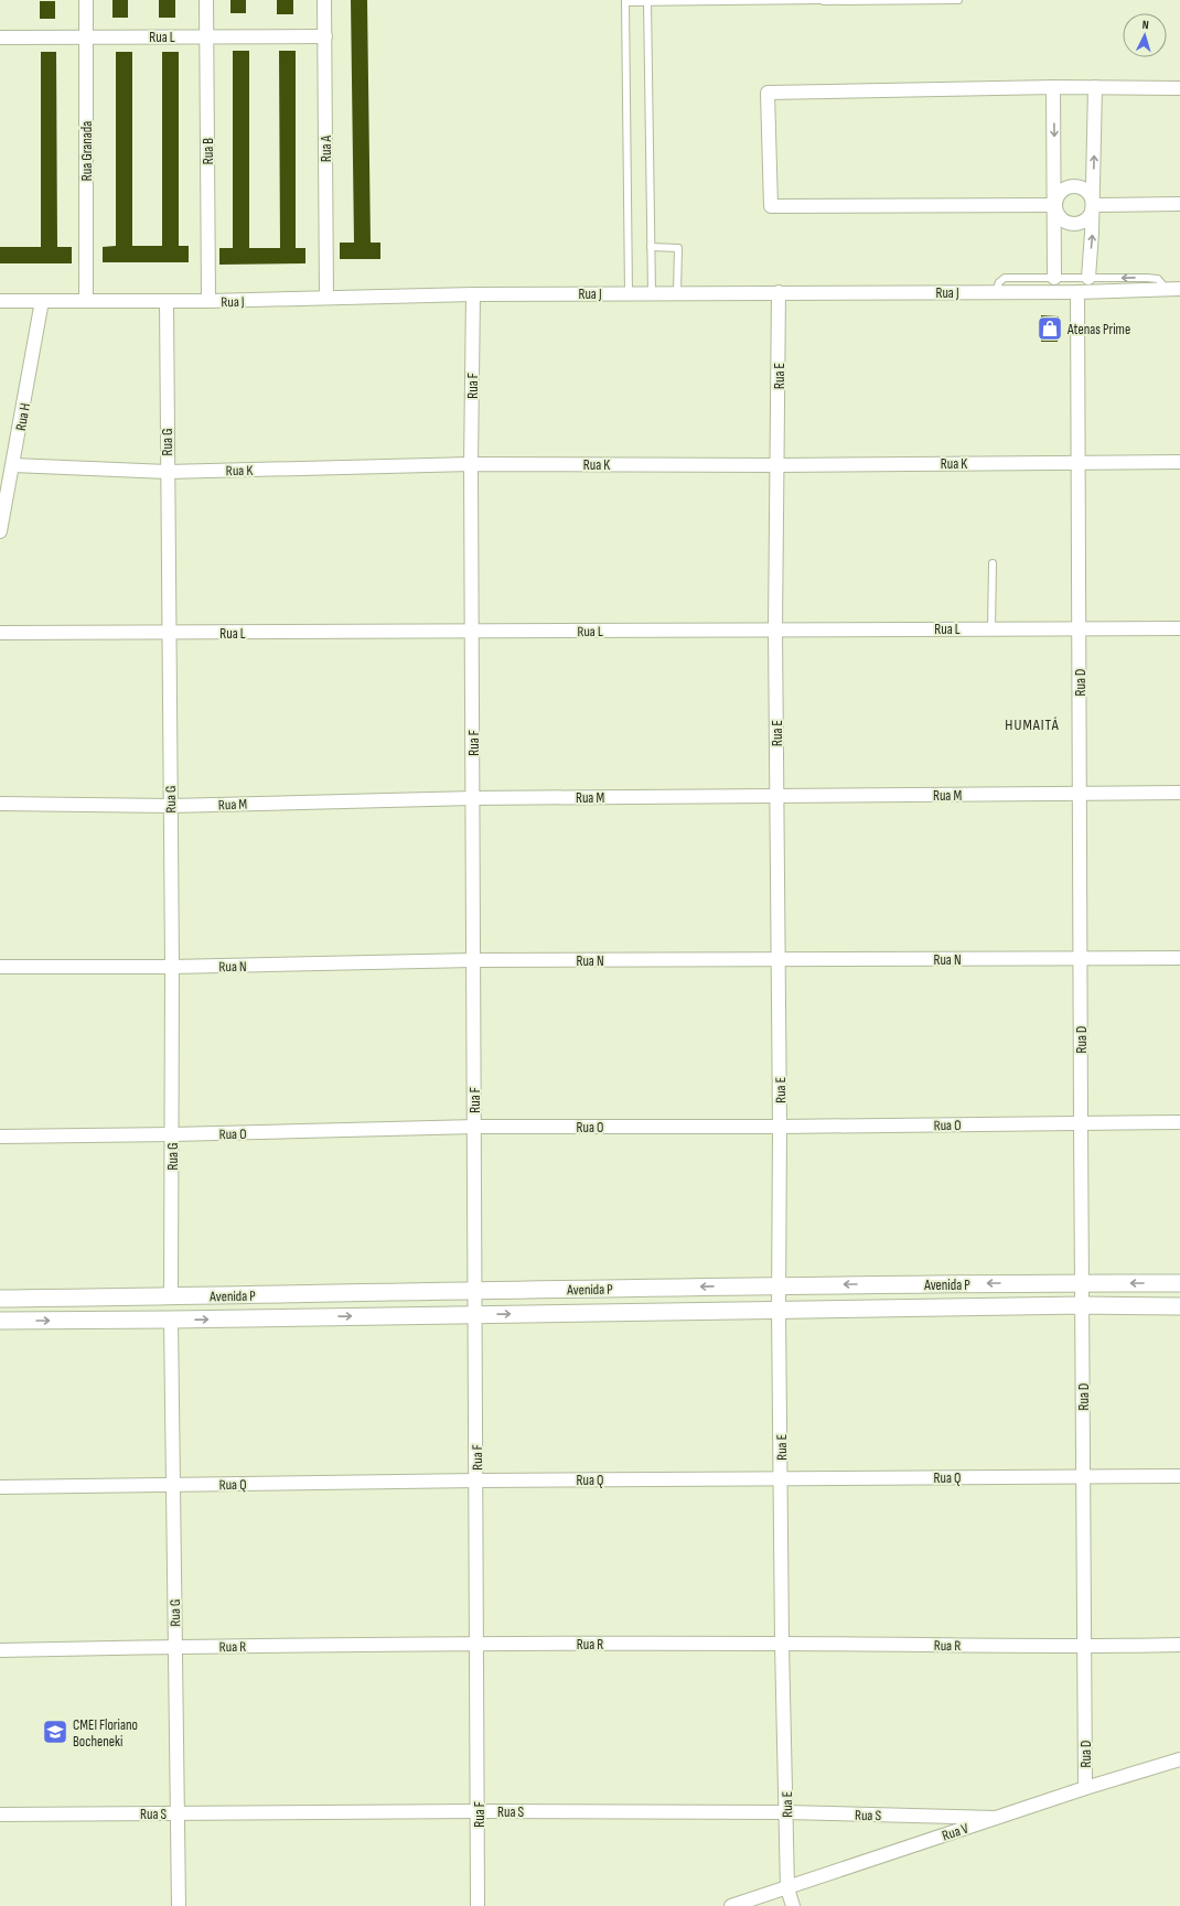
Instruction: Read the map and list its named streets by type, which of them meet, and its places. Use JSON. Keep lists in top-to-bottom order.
{
  "streets": {
    "street": [
      "Rua L",
      "Rua A",
      "Rua Granada",
      "Rua B",
      "Rua J",
      "Rua E",
      "Rua F",
      "Rua H",
      "Rua G",
      "Rua K",
      "Rua D",
      "Rua M",
      "Rua N",
      "Rua O",
      "Avenida P",
      "Rua Q",
      "Rua R",
      "Rua S",
      "Rua V"
    ]
  },
  "crossings": [
    ["Rua L", "Rua A"],
    ["Rua L", "Rua Granada"],
    ["Rua L", "Rua B"],
    ["Rua L", "Rua E"],
    ["Rua L", "Rua F"],
    ["Rua L", "Rua G"],
    ["Rua L", "Rua D"],
    ["Rua A", "Rua J"],
    ["Rua Granada", "Rua J"],
    ["Rua B", "Rua J"],
    ["Rua J", "Rua E"],
    ["Rua J", "Rua F"],
    ["Rua J", "Rua H"],
    ["Rua J", "Rua G"],
    ["Rua J", "Rua D"],
    ["Rua E", "Rua K"],
    ["Rua E", "Rua M"],
    ["Rua E", "Rua N"],
    ["Rua E", "Rua O"],
    ["Rua E", "Avenida P"],
    ["Rua E", "Rua Q"],
    ["Rua E", "Rua R"],
    ["Rua E", "Rua S"],
    ["Rua E", "Rua V"],
    ["Rua F", "Rua K"],
    ["Rua F", "Rua M"],
    ["Rua F", "Rua N"],
    ["Rua F", "Rua O"],
    ["Rua F", "Avenida P"],
    ["Rua F", "Rua Q"],
    ["Rua F", "Rua R"],
    ["Rua F", "Rua S"],
    ["Rua H", "Rua K"],
    ["Rua G", "Rua K"],
    ["Rua G", "Rua M"],
    ["Rua G", "Rua N"],
    ["Rua G", "Rua O"],
    ["Rua G", "Avenida P"],
    ["Rua G", "Rua Q"],
    ["Rua G", "Rua R"],
    ["Rua G", "Rua S"],
    ["Rua K", "Rua D"],
    ["Rua D", "Rua M"],
    ["Rua D", "Rua N"],
    ["Rua D", "Rua O"],
    ["Rua D", "Avenida P"],
    ["Rua D", "Rua Q"],
    ["Rua D", "Rua R"],
    ["Rua D", "Rua V"],
    ["Rua S", "Rua V"]
  ],
  "districts": ["HUMAITÁ"],
  "places": {
    "shop": ["Atenas Prime"],
    "school or university": ["CMEI Floriano Bocheneki"]
  },
  "north": "top"
}
